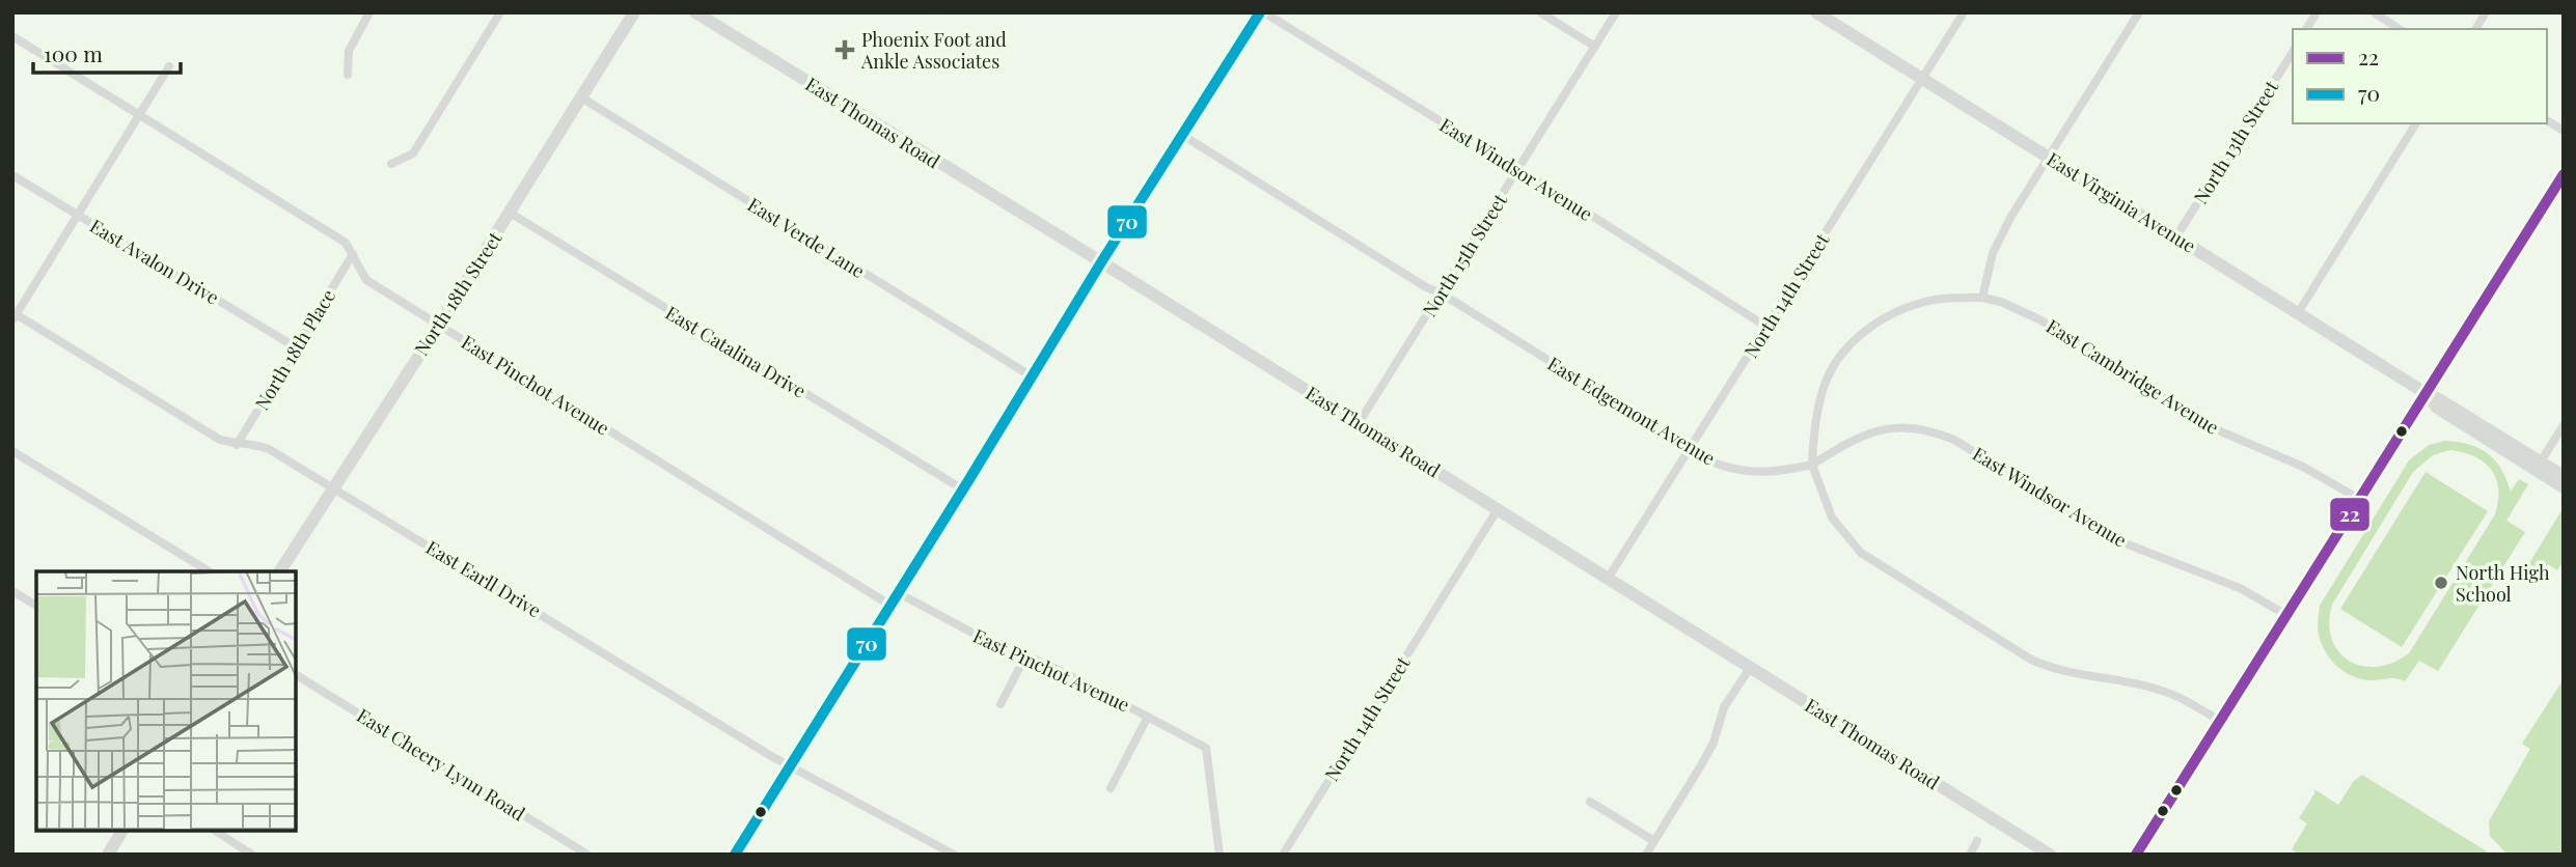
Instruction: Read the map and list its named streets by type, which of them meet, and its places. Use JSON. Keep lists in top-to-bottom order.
{
  "streets": {
    "main road": ["East Thomas Road", "East Virginia Avenue", "North 18th Street"],
    "street": [
      "North 13th Street",
      "East Windsor Avenue",
      "East Verde Lane",
      "North 15th Street",
      "East Avalon Drive",
      "North 14th Street",
      "North 18th Place",
      "East Catalina Drive",
      "East Cambridge Avenue",
      "East Pinchot Avenue",
      "East Edgemont Avenue",
      "East Earll Drive",
      "East Cheery Lynn Road"
    ]
  },
  "crossings": [
    ["East Thomas Road", "North 15th Street"],
    ["East Thomas Road", "North 14th Street"],
    ["North 13th Street", "East Virginia Avenue"],
    ["East Windsor Avenue", "North 15th Street"],
    ["East Windsor Avenue", "North 14th Street"],
    ["East Windsor Avenue", "East Edgemont Avenue"],
    ["East Virginia Avenue", "North 14th Street"],
    ["East Verde Lane", "North 18th Street"],
    ["North 15th Street", "East Edgemont Avenue"],
    ["East Avalon Drive", "North 18th Place"],
    ["North 18th Street", "East Catalina Drive"],
    ["North 18th Street", "East Pinchot Avenue"],
    ["North 18th Street", "East Earll Drive"],
    ["North 14th Street", "East Edgemont Avenue"],
    ["North 18th Place", "East Pinchot Avenue"],
    ["North 18th Place", "East Earll Drive"]
  ],
  "places": {
    "health": ["Phoenix Foot and Ankle Associates"],
    "other": ["North High School"]
  },
  "lines": ["transit line 70", "transit line 22"],
  "legend": ["22", "70"],
  "scale_bar": "100 m"
}
